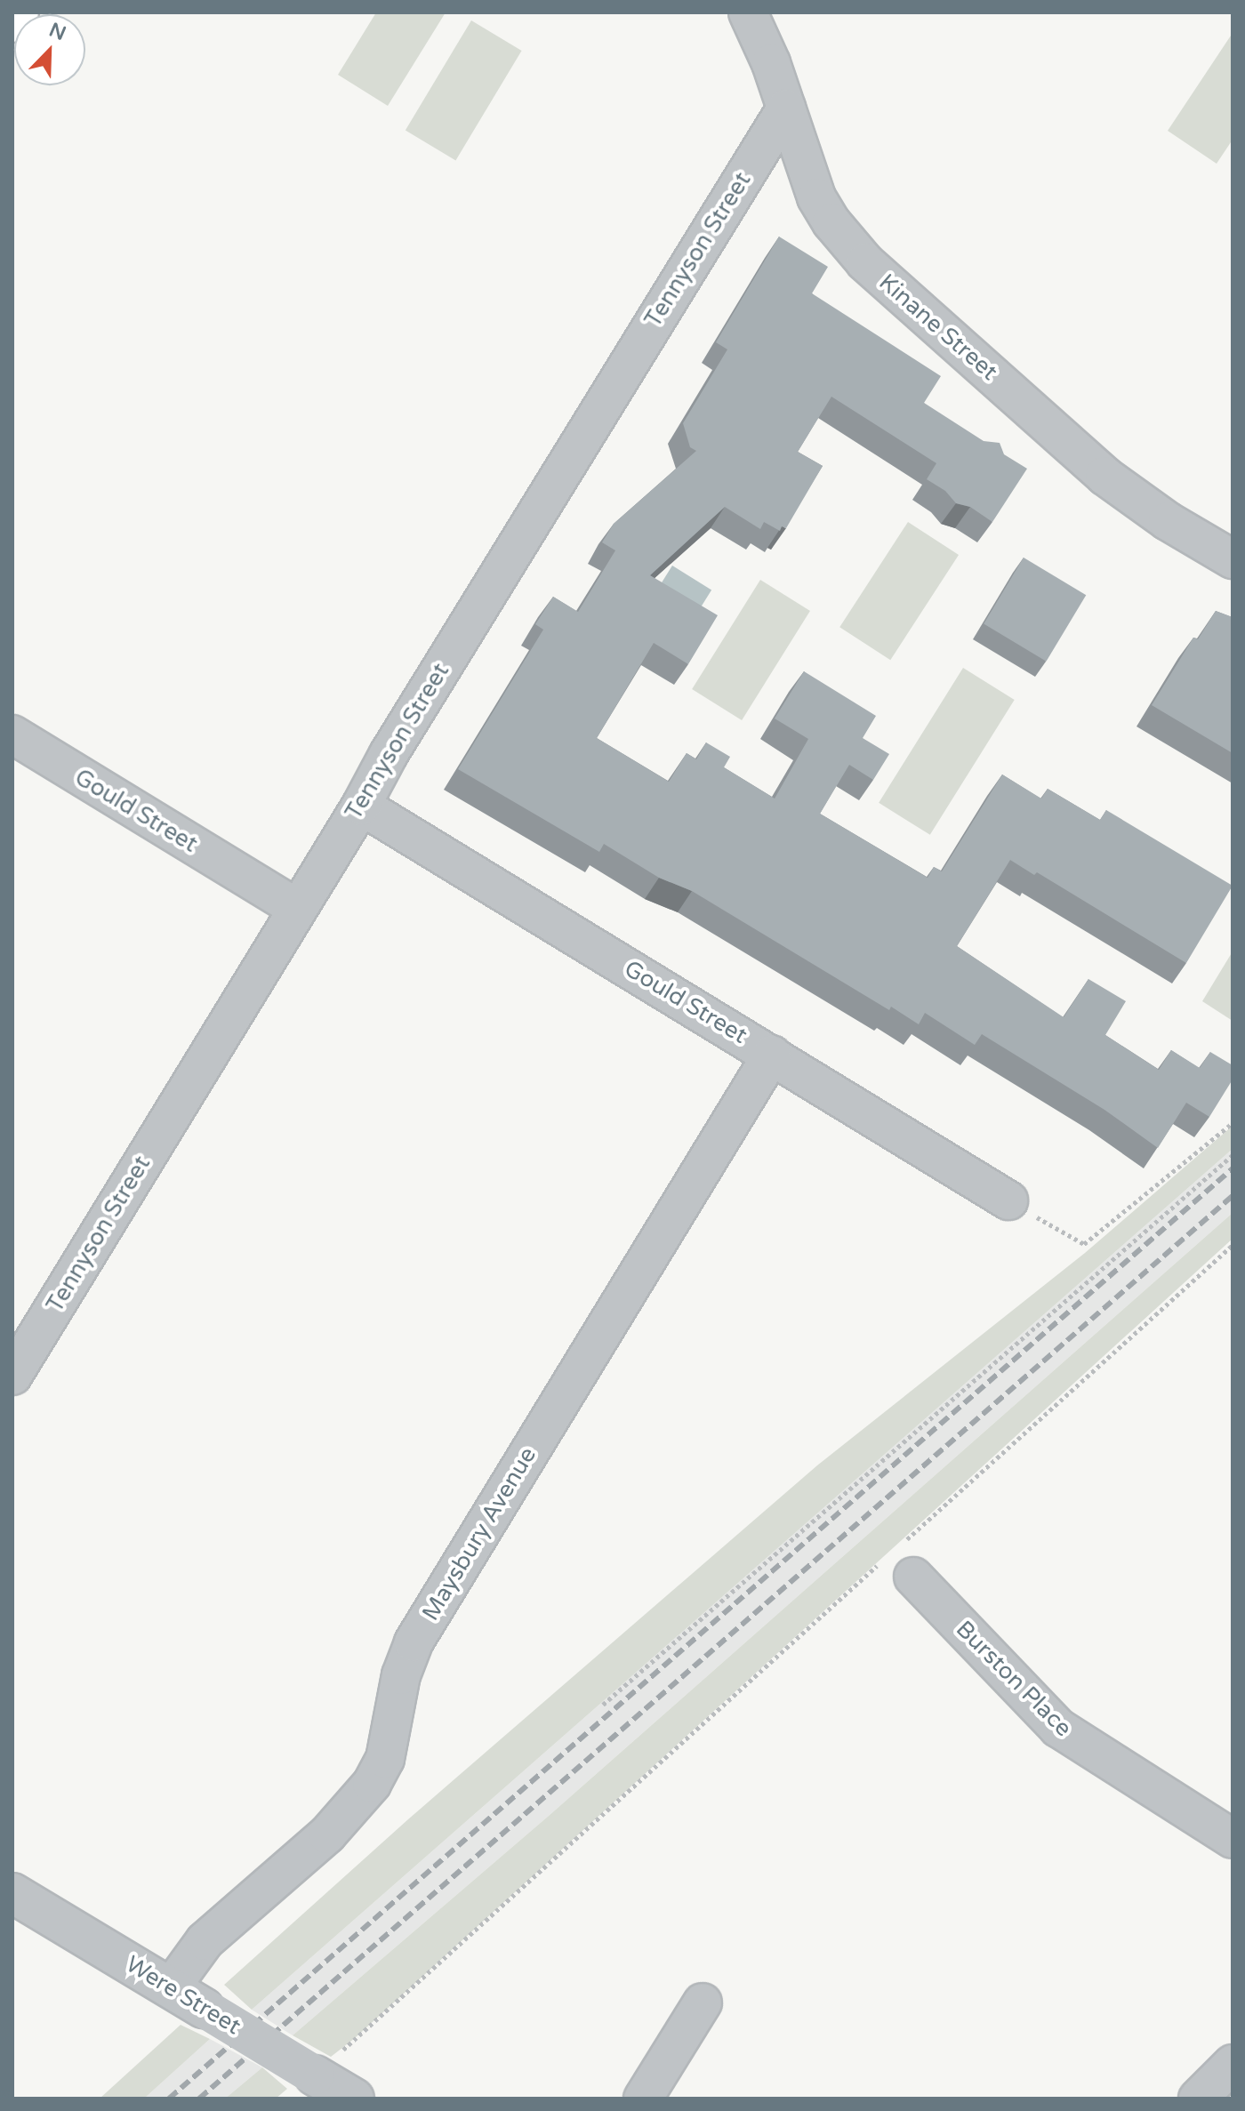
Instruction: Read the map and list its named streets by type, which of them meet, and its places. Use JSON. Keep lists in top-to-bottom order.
{
  "streets": {
    "street": [
      "Tennyson Street",
      "Kinane Street",
      "Gould Street",
      "Maysbury Avenue",
      "Burston Place",
      "Were Street"
    ]
  },
  "crossings": [
    ["Tennyson Street", "Kinane Street"],
    ["Tennyson Street", "Gould Street"],
    ["Gould Street", "Maysbury Avenue"],
    ["Maysbury Avenue", "Were Street"]
  ],
  "north": "top right"
}
